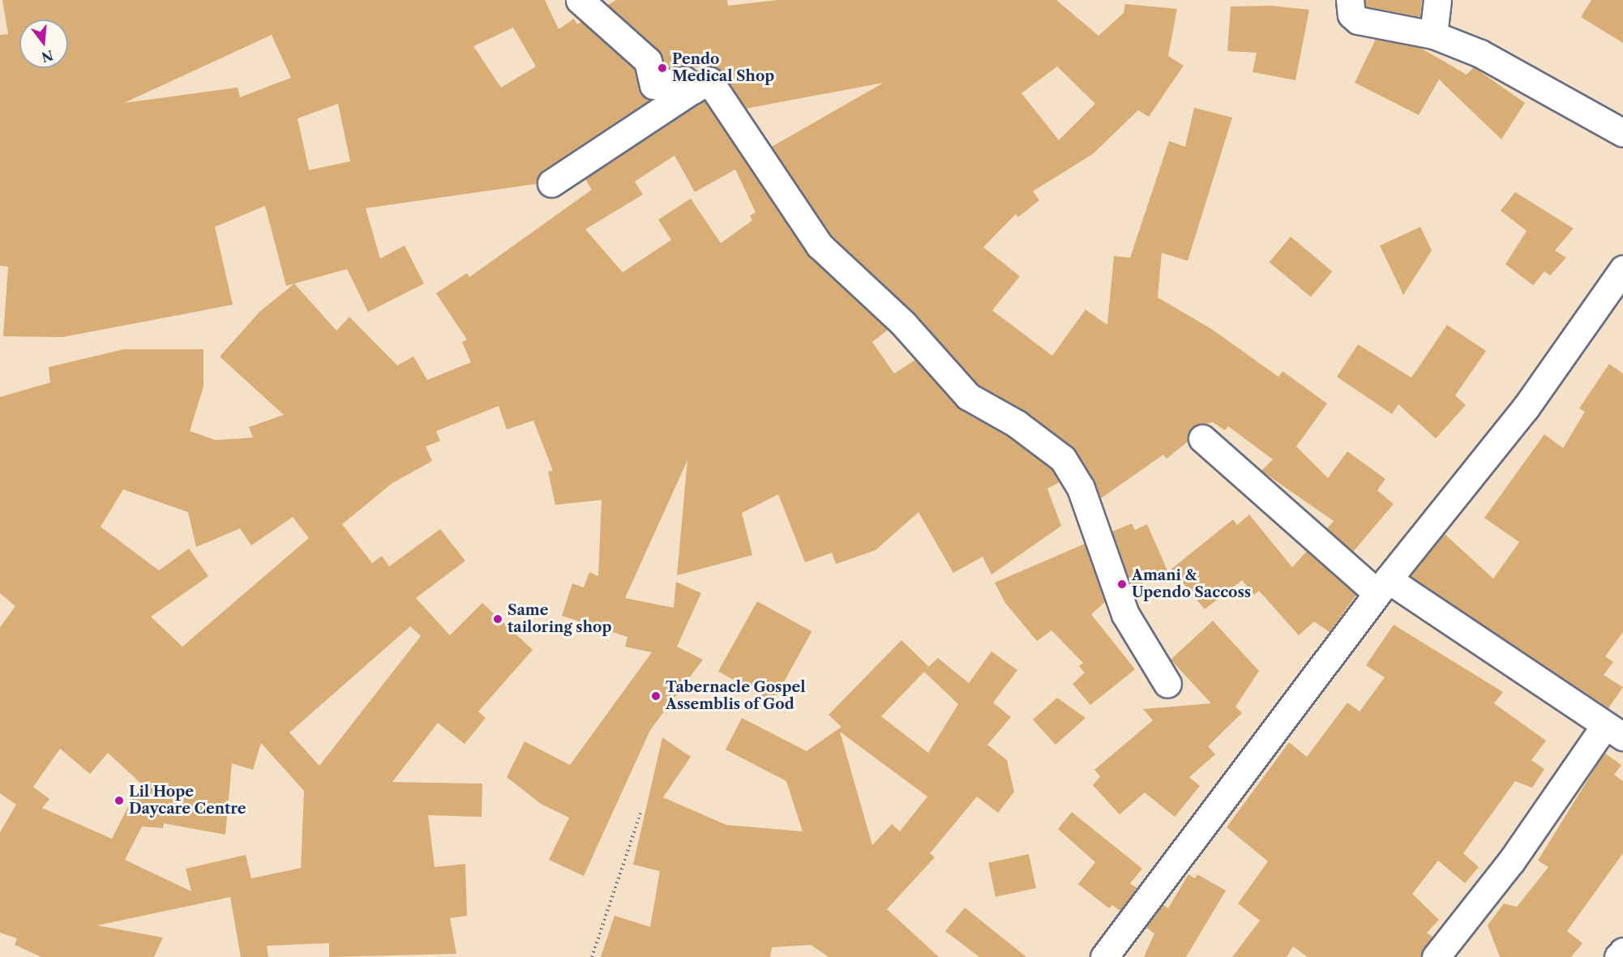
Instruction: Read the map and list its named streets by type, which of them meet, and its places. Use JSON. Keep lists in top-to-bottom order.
{
  "places": [
    "Pendo Medical Shop",
    "Amani & Upendo Saccoss",
    "Same tailoring shop",
    "Tabernacle Gospel Assemblis of God",
    "Lil Hope Daycare Centre"
  ],
  "north": "bottom"
}
